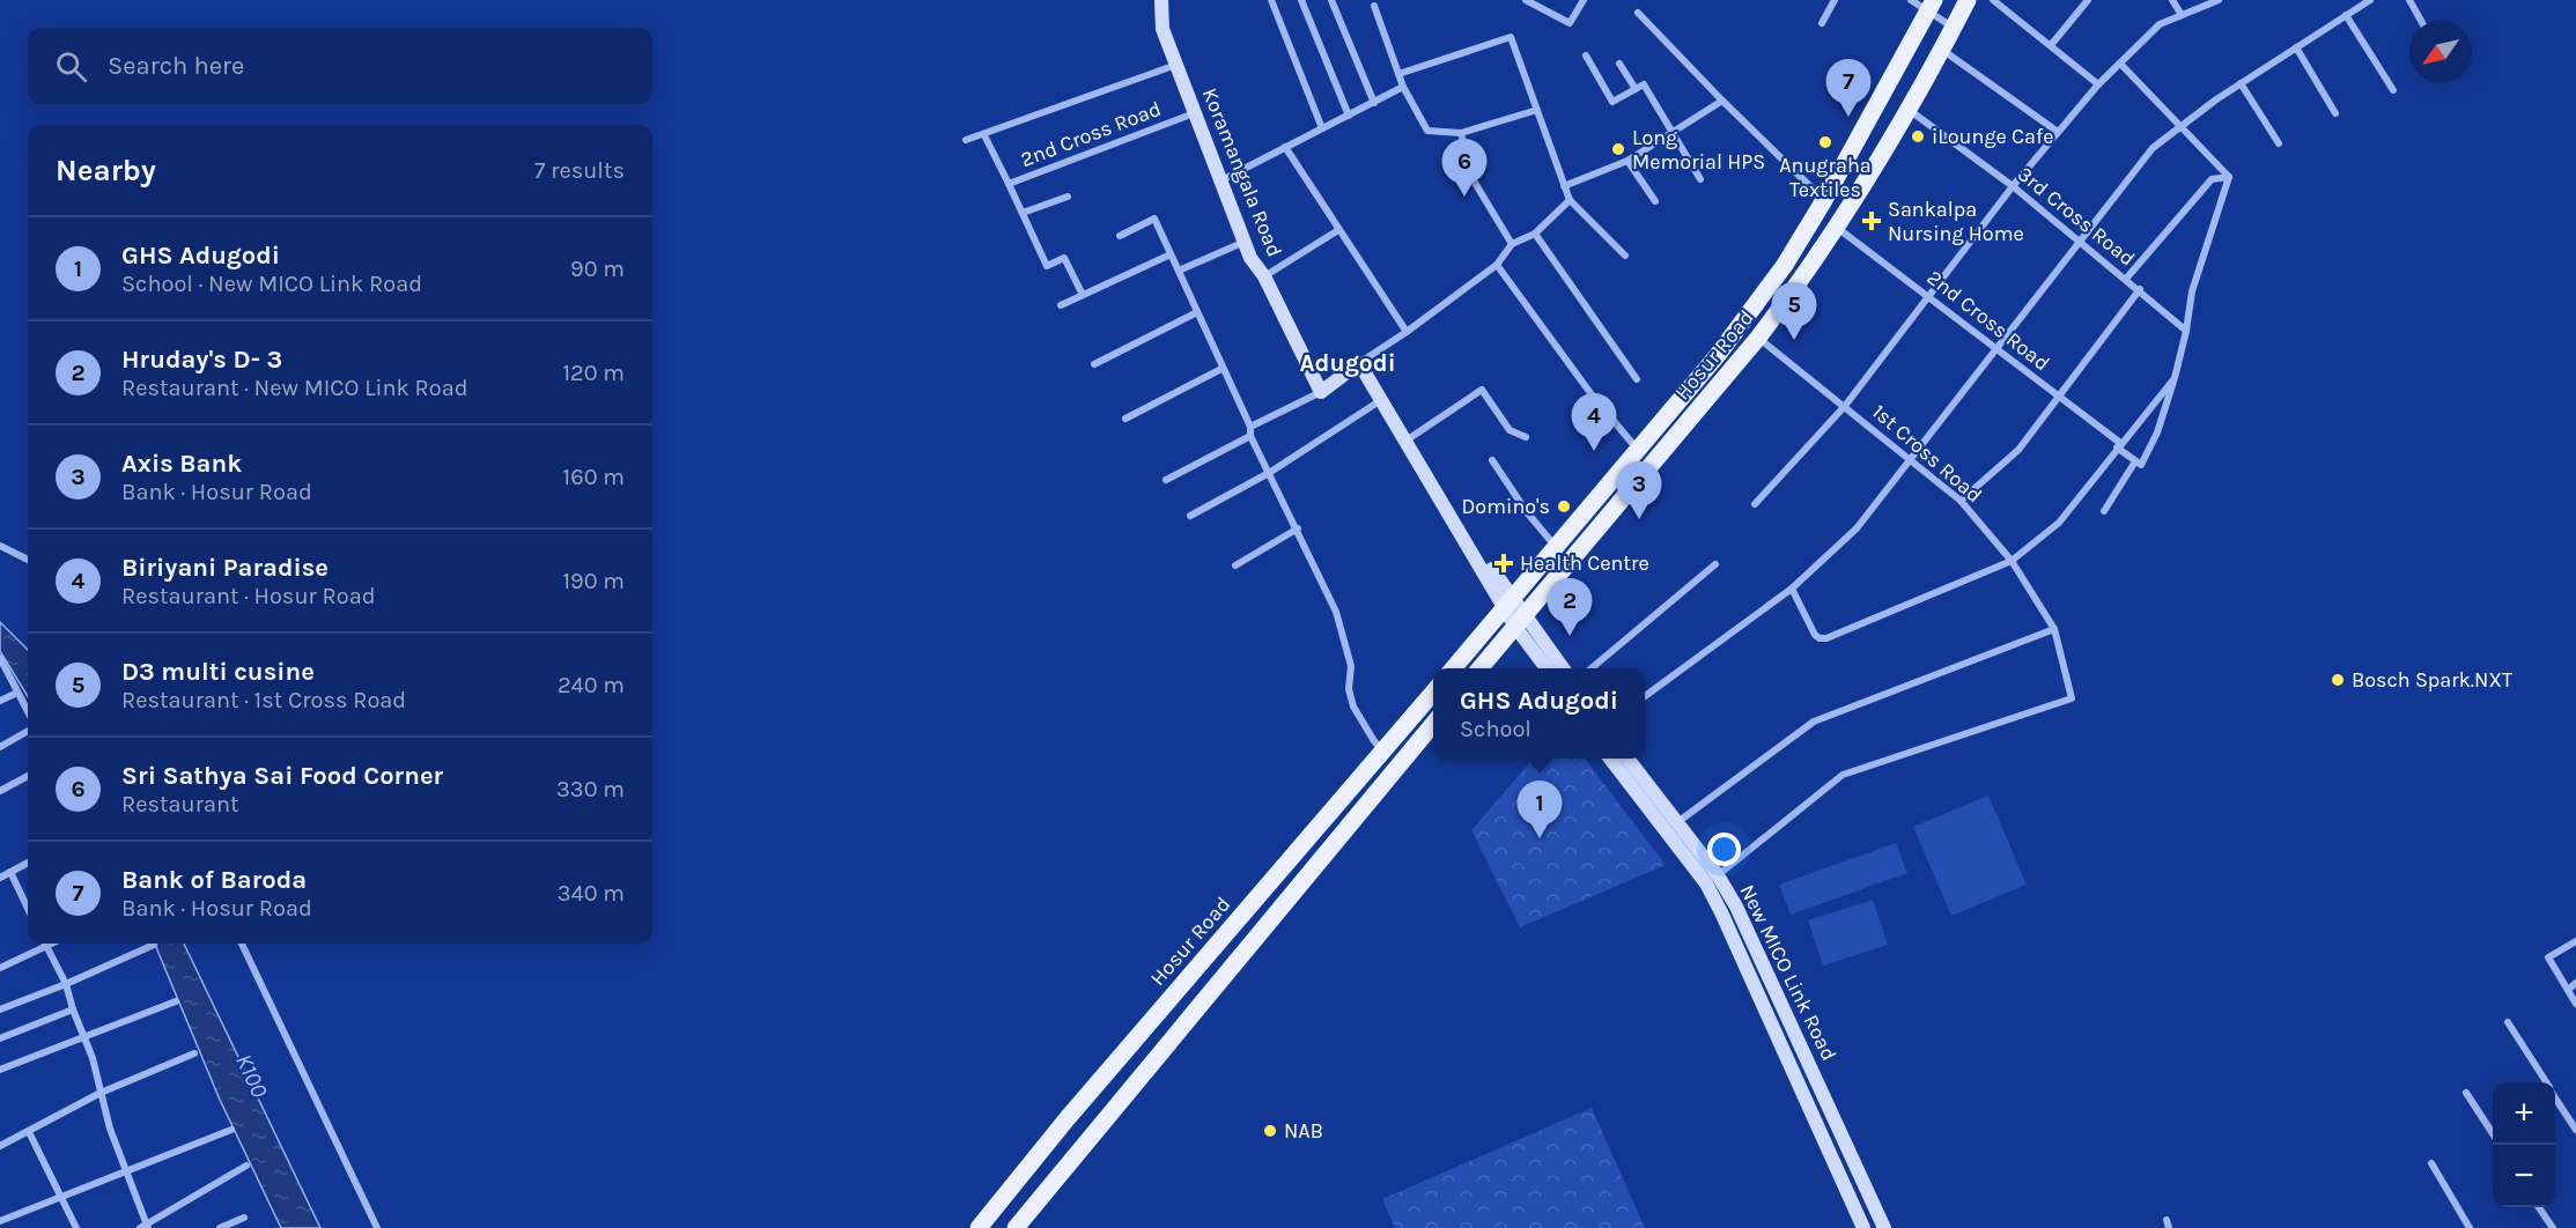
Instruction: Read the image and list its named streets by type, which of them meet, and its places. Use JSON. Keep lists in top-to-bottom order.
{
  "streets": {
    "main road": ["Hosur Road"],
    "street": [
      "2nd Cross Road",
      "Koramangala Road",
      "3rd Cross Road",
      "1st Cross Road",
      "New MICO Link Road"
    ]
  },
  "crossings": [
    ["2nd Cross Road", "Koramangala Road"],
    ["2nd Cross Road", "Hosur Road"],
    ["3rd Cross Road", "Hosur Road"],
    ["Hosur Road", "1st Cross Road"],
    ["1st Cross Road", "New MICO Link Road"]
  ],
  "districts": ["Adugodi"],
  "water": ["K100"],
  "places": {
    "other": [
      "iLounge Cafe",
      "Anugraha Textiles",
      "Long Memorial HPS",
      "Domino's",
      "Bosch Spark.NXT",
      "NAB"
    ],
    "health": ["Sankalpa Nursing Home", "Health Centre"]
  },
  "north": "bottom left",
  "page": {
    "search": "Search here",
    "pins": [
      "7",
      "6",
      "5",
      "4",
      "3",
      "2",
      "1"
    ],
    "heading": ["Nearby", "7 results"],
    "list": [
      {
        "mark": "1",
        "name": "GHS Adugodi",
        "note": "School · New MICO Link Road",
        "value": "90 m"
      },
      {
        "mark": "2",
        "name": "Hruday's D- 3",
        "note": "Restaurant · New MICO Link Road",
        "value": "120 m"
      },
      {
        "mark": "3",
        "name": "Axis Bank",
        "note": "Bank · Hosur Road",
        "value": "160 m"
      },
      {
        "mark": "4",
        "name": "Biriyani Paradise",
        "note": "Restaurant · Hosur Road",
        "value": "190 m"
      },
      {
        "mark": "5",
        "name": "D3 multi cusine",
        "note": "Restaurant · 1st Cross Road",
        "value": "240 m"
      },
      {
        "mark": "6",
        "name": "Sri Sathya Sai Food Corner",
        "note": "Restaurant",
        "value": "330 m"
      },
      {
        "mark": "7",
        "name": "Bank of Baroda",
        "note": "Bank · Hosur Road",
        "value": "340 m"
      }
    ],
    "popup": ["GHS Adugodi", "School"],
    "map_buttons": ["+", "−"]
  }
}
